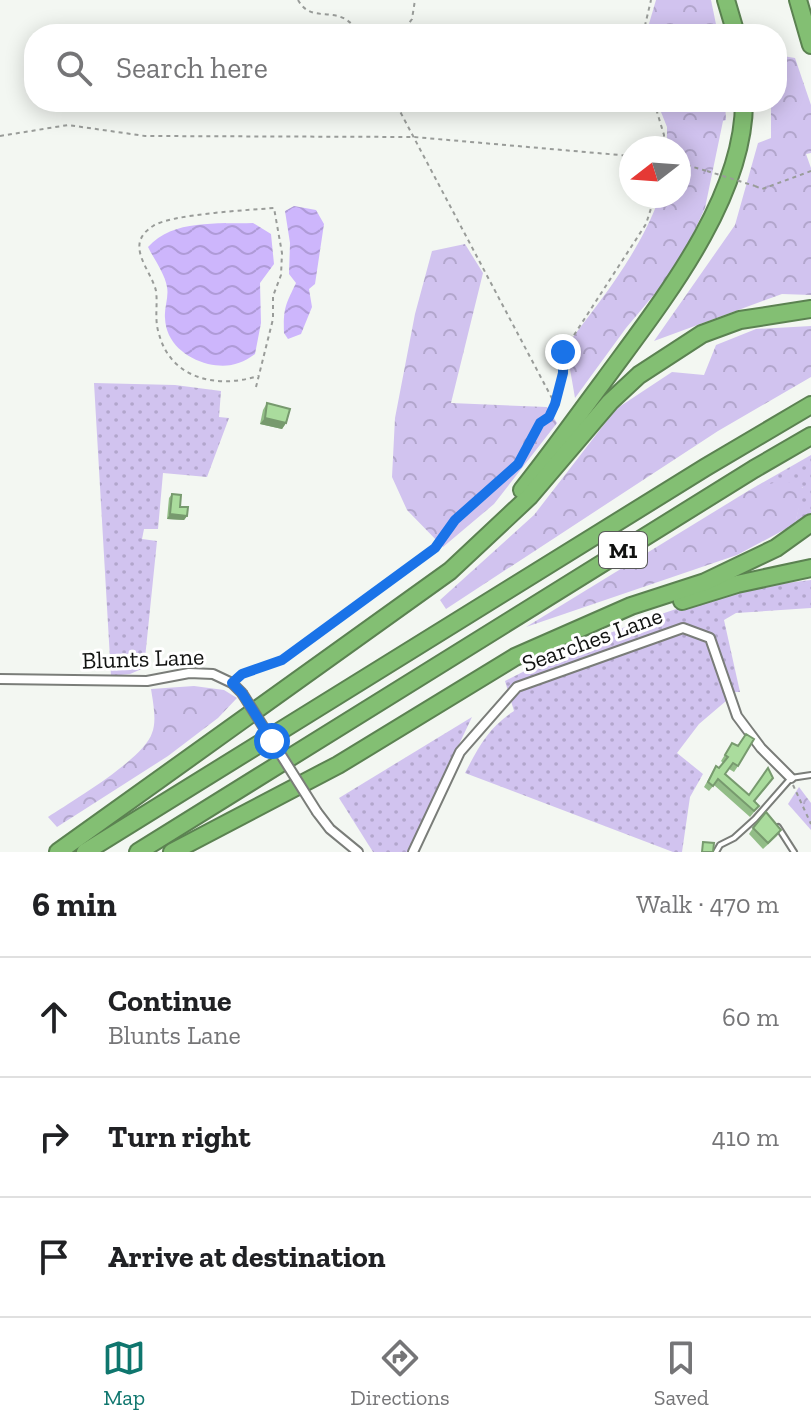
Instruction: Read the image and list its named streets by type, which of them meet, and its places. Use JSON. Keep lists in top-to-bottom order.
{
  "streets": {
    "highway": ["M1"],
    "street": ["Searches Lane", "Blunts Lane"]
  },
  "north": "left",
  "page": {
    "search": "Search here",
    "heading": ["6 min", "Walk · 470 m"],
    "list": [
      ["Continue", "Blunts Lane", "60 m"],
      ["Turn right", "410 m"],
      "Arrive at destination"
    ],
    "nav": ["Map", "Directions", "Saved"]
  }
}
